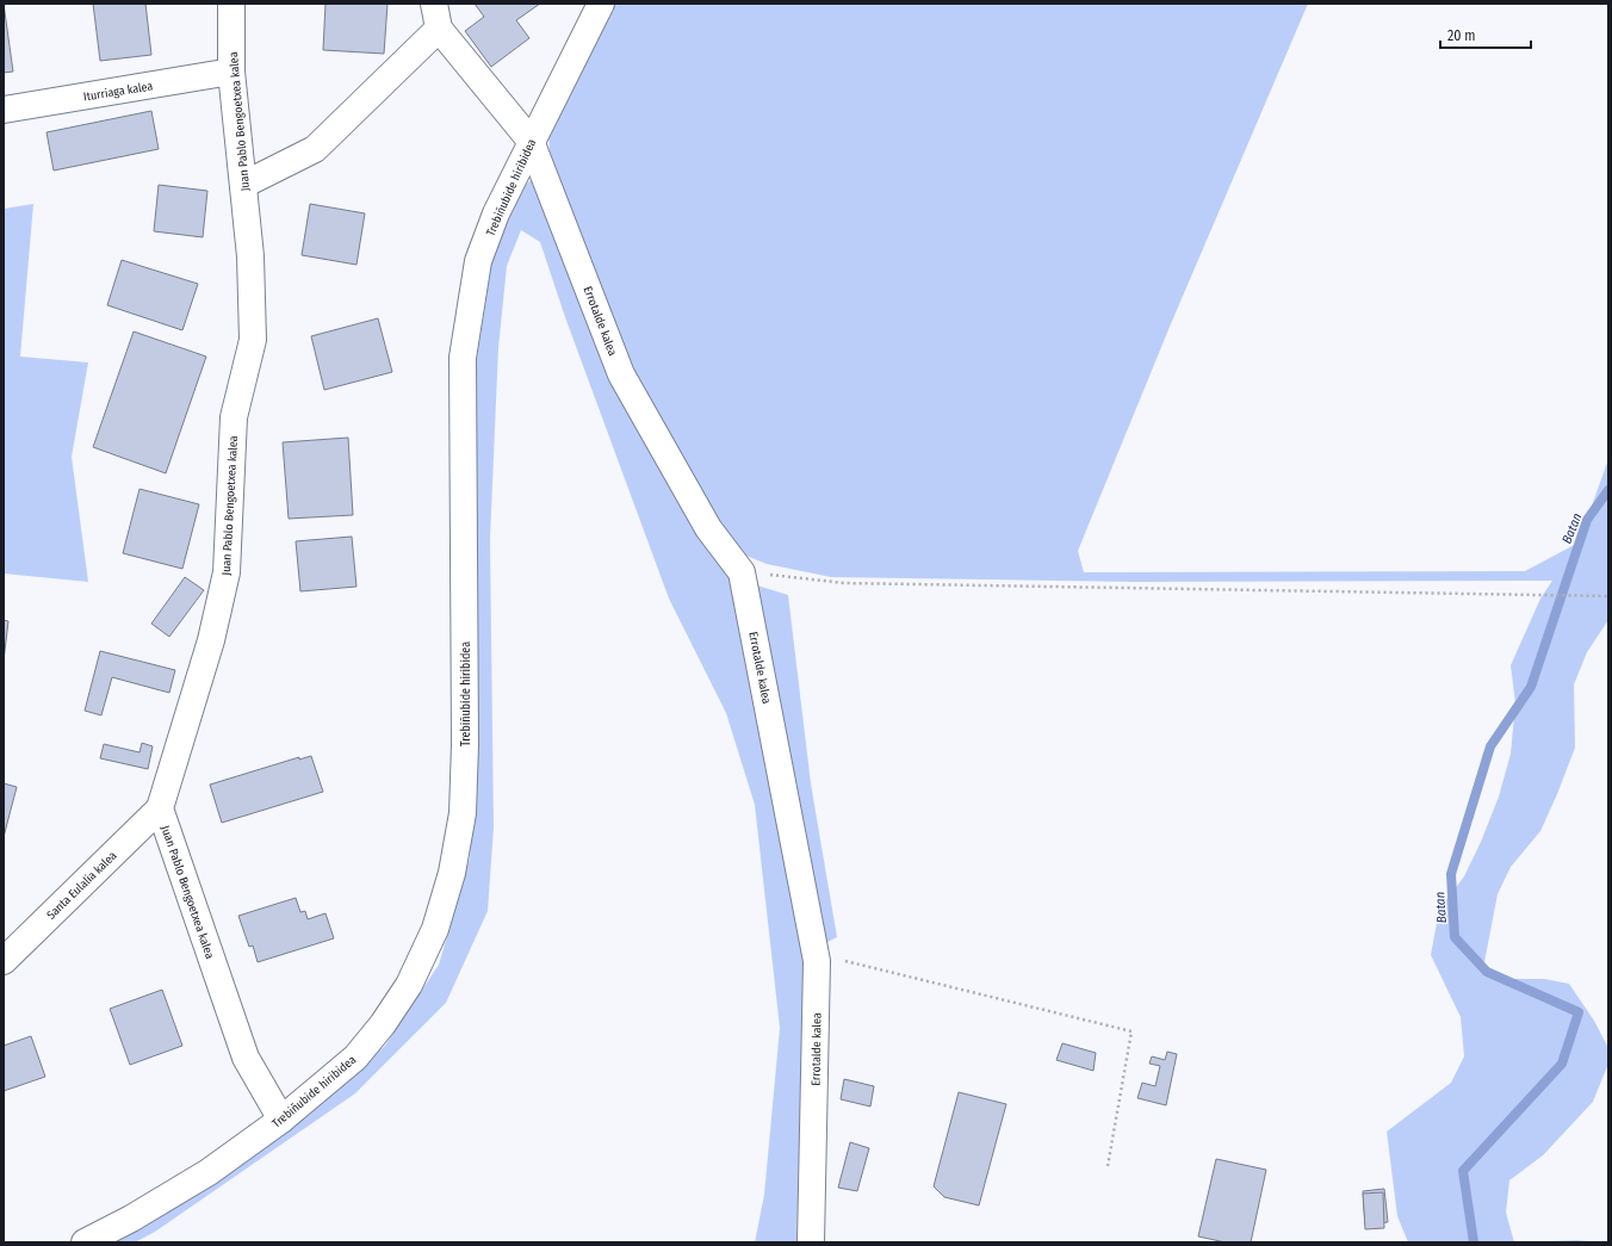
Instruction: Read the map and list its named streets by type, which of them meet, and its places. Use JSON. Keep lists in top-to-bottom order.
{
  "streets": {
    "street": [
      "Iturriaga kalea",
      "Juan Pablo Bengoetxea kalea",
      "Trebiñubide hiribidea",
      "Errotalde kalea",
      "Santa Eulalia kalea"
    ]
  },
  "crossings": [
    ["Iturriaga kalea", "Juan Pablo Bengoetxea kalea"],
    ["Juan Pablo Bengoetxea kalea", "Trebiñubide hiribidea"],
    ["Juan Pablo Bengoetxea kalea", "Santa Eulalia kalea"],
    ["Trebiñubide hiribidea", "Errotalde kalea"]
  ],
  "water": ["Batan"],
  "scale_bar": "20 m"
}
